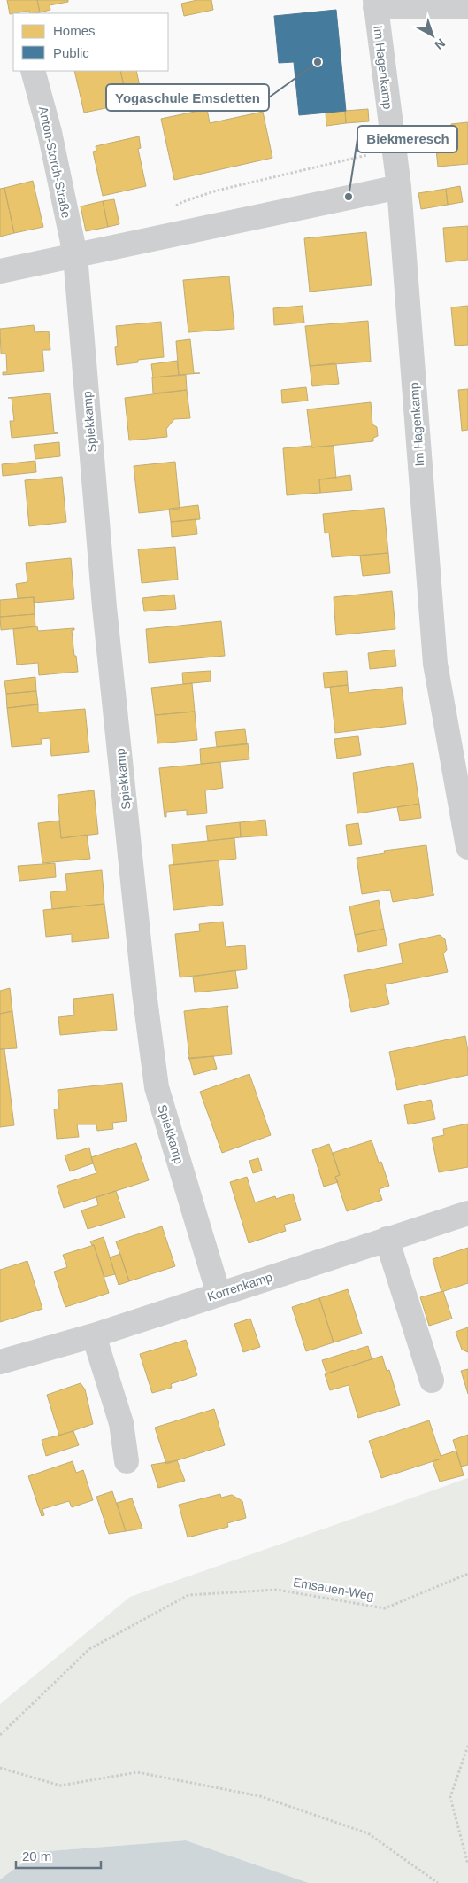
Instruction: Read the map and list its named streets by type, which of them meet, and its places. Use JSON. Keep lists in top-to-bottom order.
{
  "streets": {
    "street": [
      "Im Hagenkamp",
      "Anton-Storch-Straße",
      "Spiekkamp",
      "Korrenkamp"
    ],
    "path": ["Emsauen-Weg"]
  },
  "crossings": [
    ["Anton-Storch-Straße", "Spiekkamp"],
    ["Spiekkamp", "Korrenkamp"]
  ],
  "places": ["Yogaschule Emsdetten", "Biekmeresch"],
  "legend": ["Homes", "Public"],
  "scale_bar": "20 m",
  "north": "bottom right"
}
